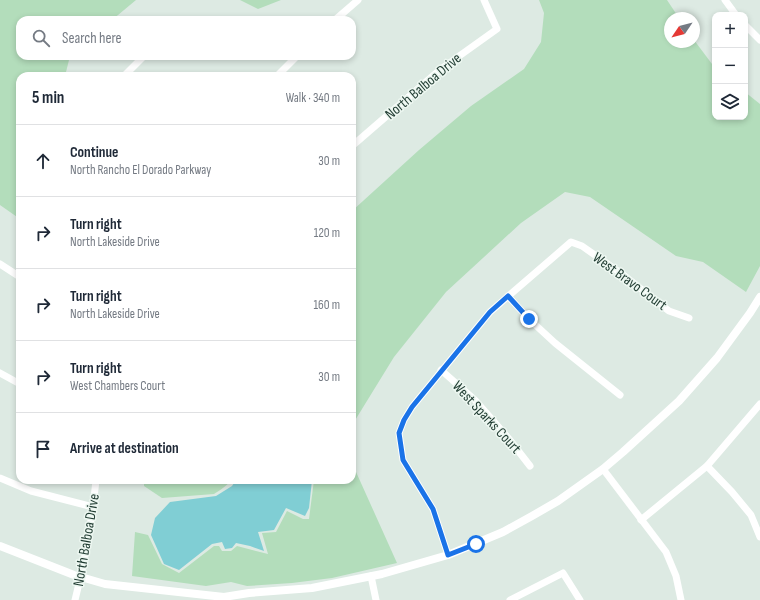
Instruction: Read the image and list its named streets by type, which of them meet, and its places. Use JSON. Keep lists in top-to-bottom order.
{
  "streets": {
    "street": ["North Balboa Drive", "West Bravo Court", "West Sparks Court"]
  },
  "north": "bottom left",
  "page": {
    "map_buttons": ["+", "−"],
    "search": "Search here",
    "heading": ["5 min", "Walk · 340 m"],
    "list": [
      ["Continue", "North Rancho El Dorado Parkway", "30 m"],
      ["Turn right", "North Lakeside Drive", "120 m"],
      ["Turn right", "North Lakeside Drive", "160 m"],
      ["Turn right", "West Chambers Court", "30 m"],
      "Arrive at destination"
    ]
  }
}
